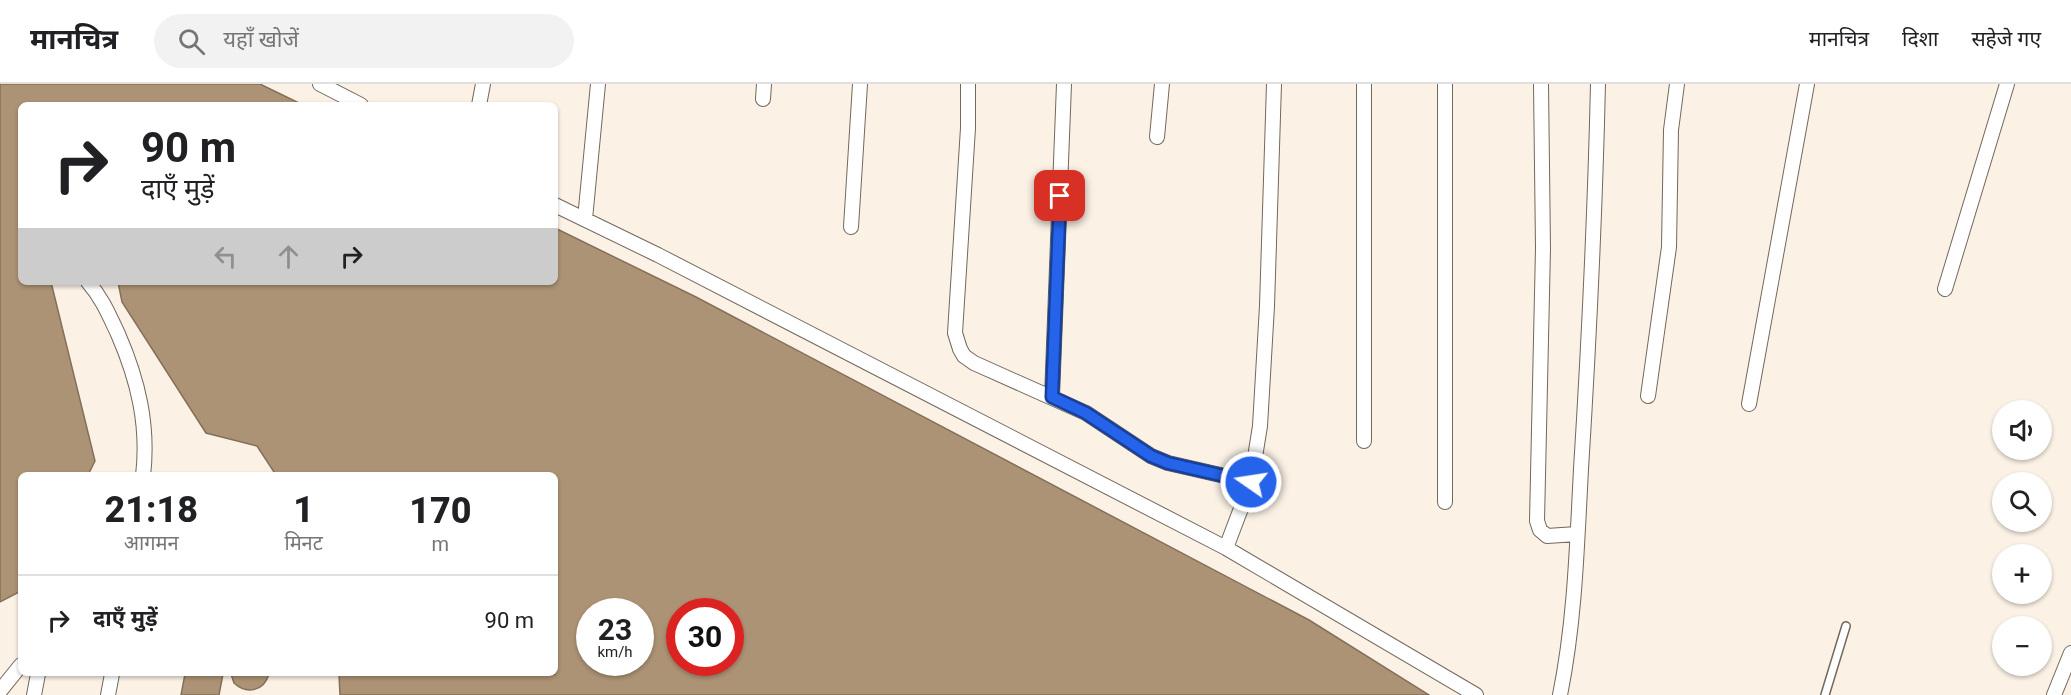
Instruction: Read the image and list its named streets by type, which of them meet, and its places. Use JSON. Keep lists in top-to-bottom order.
{
  "page": {
    "header": "मानचित्र",
    "search": "यहाँ खोजें",
    "nav": ["मानचित्र", "दिशा", "सहेजे गए"],
    "turn": ["90 m", "दाएँ मुड़ें"],
    "map_buttons": ["+", "−"],
    "eta": [
      "21:18",
      "आगमन",
      "1",
      "मिनट",
      "170",
      "m"
    ],
    "list": [
      {
        "name": "दाएँ मुड़ें",
        "value": "90 m"
      }
    ],
    "speed": "23 km/h",
    "limit": "30"
  }
}
